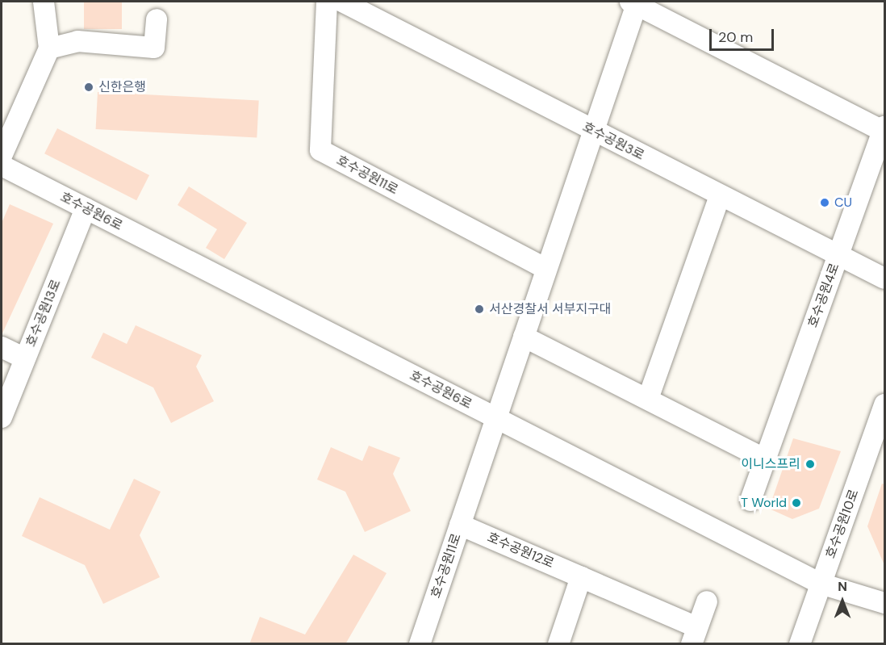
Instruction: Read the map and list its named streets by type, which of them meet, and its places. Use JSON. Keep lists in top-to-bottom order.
{
  "streets": {
    "street": [
      "호수공원3로",
      "호수공원11로",
      "호수공원6로",
      "호수공원4로",
      "호수공원13로",
      "호수공원10로",
      "호수공원12로"
    ]
  },
  "crossings": [
    ["호수공원3로", "호수공원11로"],
    ["호수공원3로", "호수공원4로"],
    ["호수공원11로", "호수공원6로"],
    ["호수공원11로", "호수공원4로"],
    ["호수공원11로", "호수공원12로"],
    ["호수공원6로", "호수공원13로"],
    ["호수공원6로", "호수공원10로"]
  ],
  "places": [
    "신한은행",
    "CU",
    "서산경찰서 서부지구대",
    "이니스프리",
    "T World"
  ],
  "scale_bar": "20 m",
  "north": "top"
}
